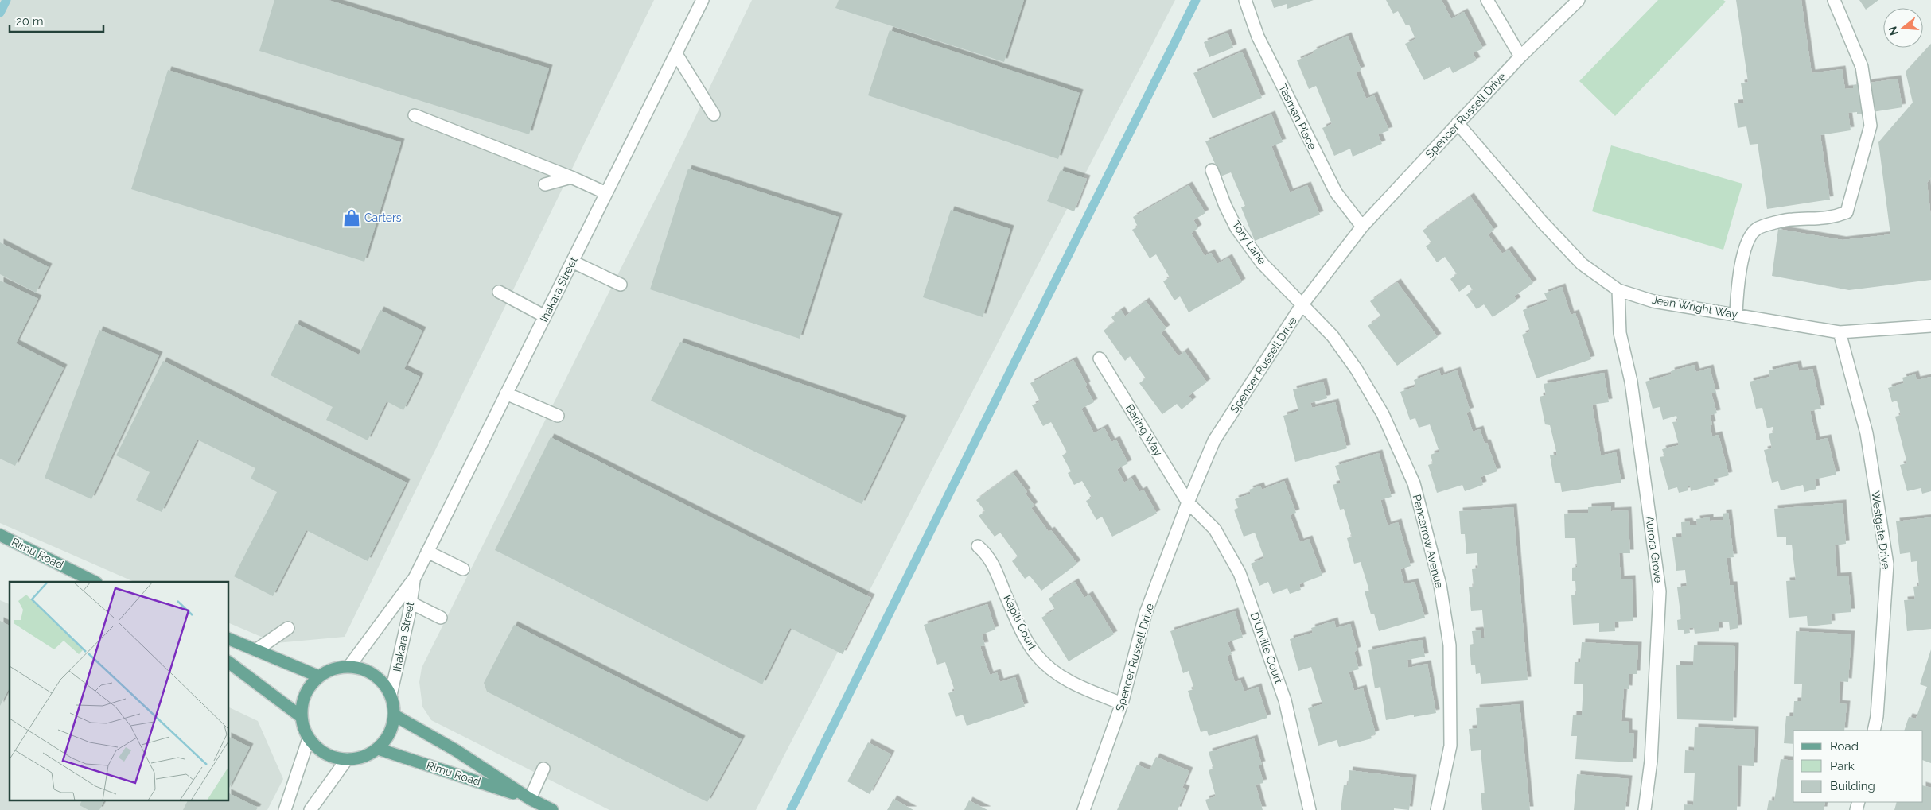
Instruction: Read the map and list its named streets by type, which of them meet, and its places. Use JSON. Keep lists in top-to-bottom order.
{
  "streets": {
    "main road": ["Rimu Road"],
    "street": [
      "Spencer Russell Drive",
      "Tasman Place",
      "Tory Lane",
      "Ihakara Street",
      "Jean Wright Way",
      "Baring Way",
      "Westgate Drive",
      "Pencarrow Avenue",
      "Aurora Grove",
      "Kapiti Court",
      "D'Urville Court"
    ]
  },
  "crossings": [
    ["Spencer Russell Drive", "Tasman Place"],
    ["Spencer Russell Drive", "Tory Lane"],
    ["Spencer Russell Drive", "Jean Wright Way"],
    ["Spencer Russell Drive", "Baring Way"],
    ["Spencer Russell Drive", "Pencarrow Avenue"],
    ["Spencer Russell Drive", "Kapiti Court"],
    ["Spencer Russell Drive", "D'Urville Court"],
    ["Tory Lane", "Pencarrow Avenue"],
    ["Ihakara Street", "Rimu Road"],
    ["Jean Wright Way", "Westgate Drive"],
    ["Jean Wright Way", "Aurora Grove"],
    ["Baring Way", "D'Urville Court"]
  ],
  "places": {
    "shop": ["Carters"]
  },
  "legend": ["Road", "Park", "Building"],
  "scale_bar": "20 m",
  "north": "left"
}
